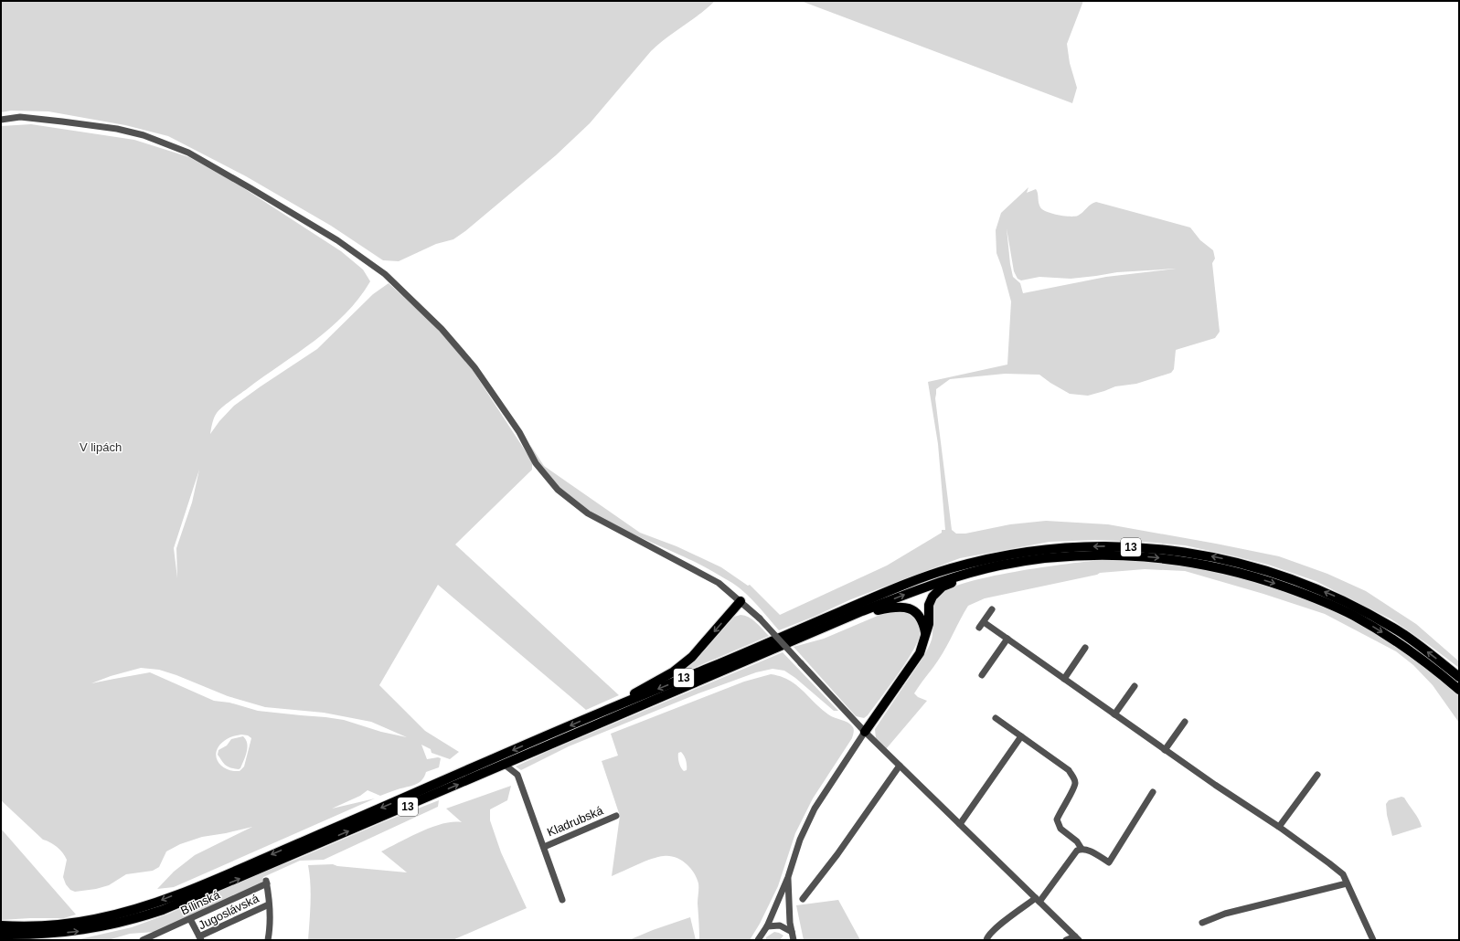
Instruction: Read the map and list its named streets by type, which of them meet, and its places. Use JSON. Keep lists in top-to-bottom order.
{
  "streets": {
    "highway": ["13"],
    "street": ["Kladrubská", "Bílinská", "Jugoslávská"]
  },
  "crossings": [
    ["13", "Kladrubská"],
    ["Bílinská", "Jugoslávská"]
  ],
  "parks": ["V lipách"]
}
